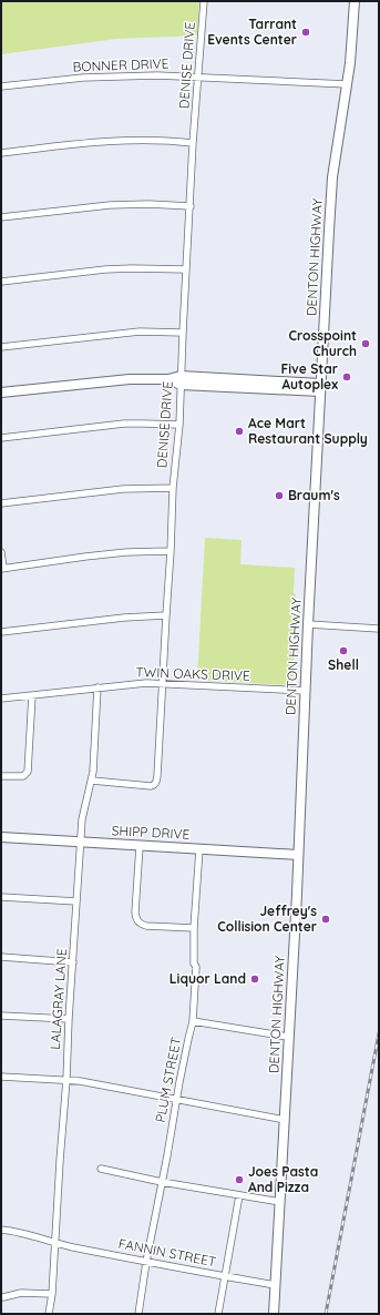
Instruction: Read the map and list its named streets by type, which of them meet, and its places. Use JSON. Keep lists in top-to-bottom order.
{
  "streets": {
    "main road": ["DENTON HIGHWAY", "SHIPP DRIVE"],
    "street": [
      "BONNER DRIVE",
      "DENISE DRIVE",
      "TWIN OAKS DRIVE",
      "LALAGRAY LANE",
      "PLUM STREET",
      "FANNIN STREET"
    ]
  },
  "crossings": [
    ["BONNER DRIVE", "DENISE DRIVE"],
    ["BONNER DRIVE", "DENTON HIGHWAY"],
    ["DENISE DRIVE", "TWIN OAKS DRIVE"],
    ["DENISE DRIVE", "LALAGRAY LANE"],
    ["DENTON HIGHWAY", "TWIN OAKS DRIVE"],
    ["DENTON HIGHWAY", "SHIPP DRIVE"],
    ["DENTON HIGHWAY", "FANNIN STREET"],
    ["TWIN OAKS DRIVE", "LALAGRAY LANE"],
    ["SHIPP DRIVE", "LALAGRAY LANE"],
    ["SHIPP DRIVE", "PLUM STREET"],
    ["LALAGRAY LANE", "FANNIN STREET"],
    ["PLUM STREET", "FANNIN STREET"]
  ],
  "places": [
    "Tarrant Events Center",
    "Crosspoint Church",
    "Five Star Autoplex",
    "Ace Mart Restaurant Supply",
    "Braum's",
    "Shell",
    "Jeffrey's Collision Center",
    "Liquor Land",
    "Joes Pasta And Pizza"
  ]
}
